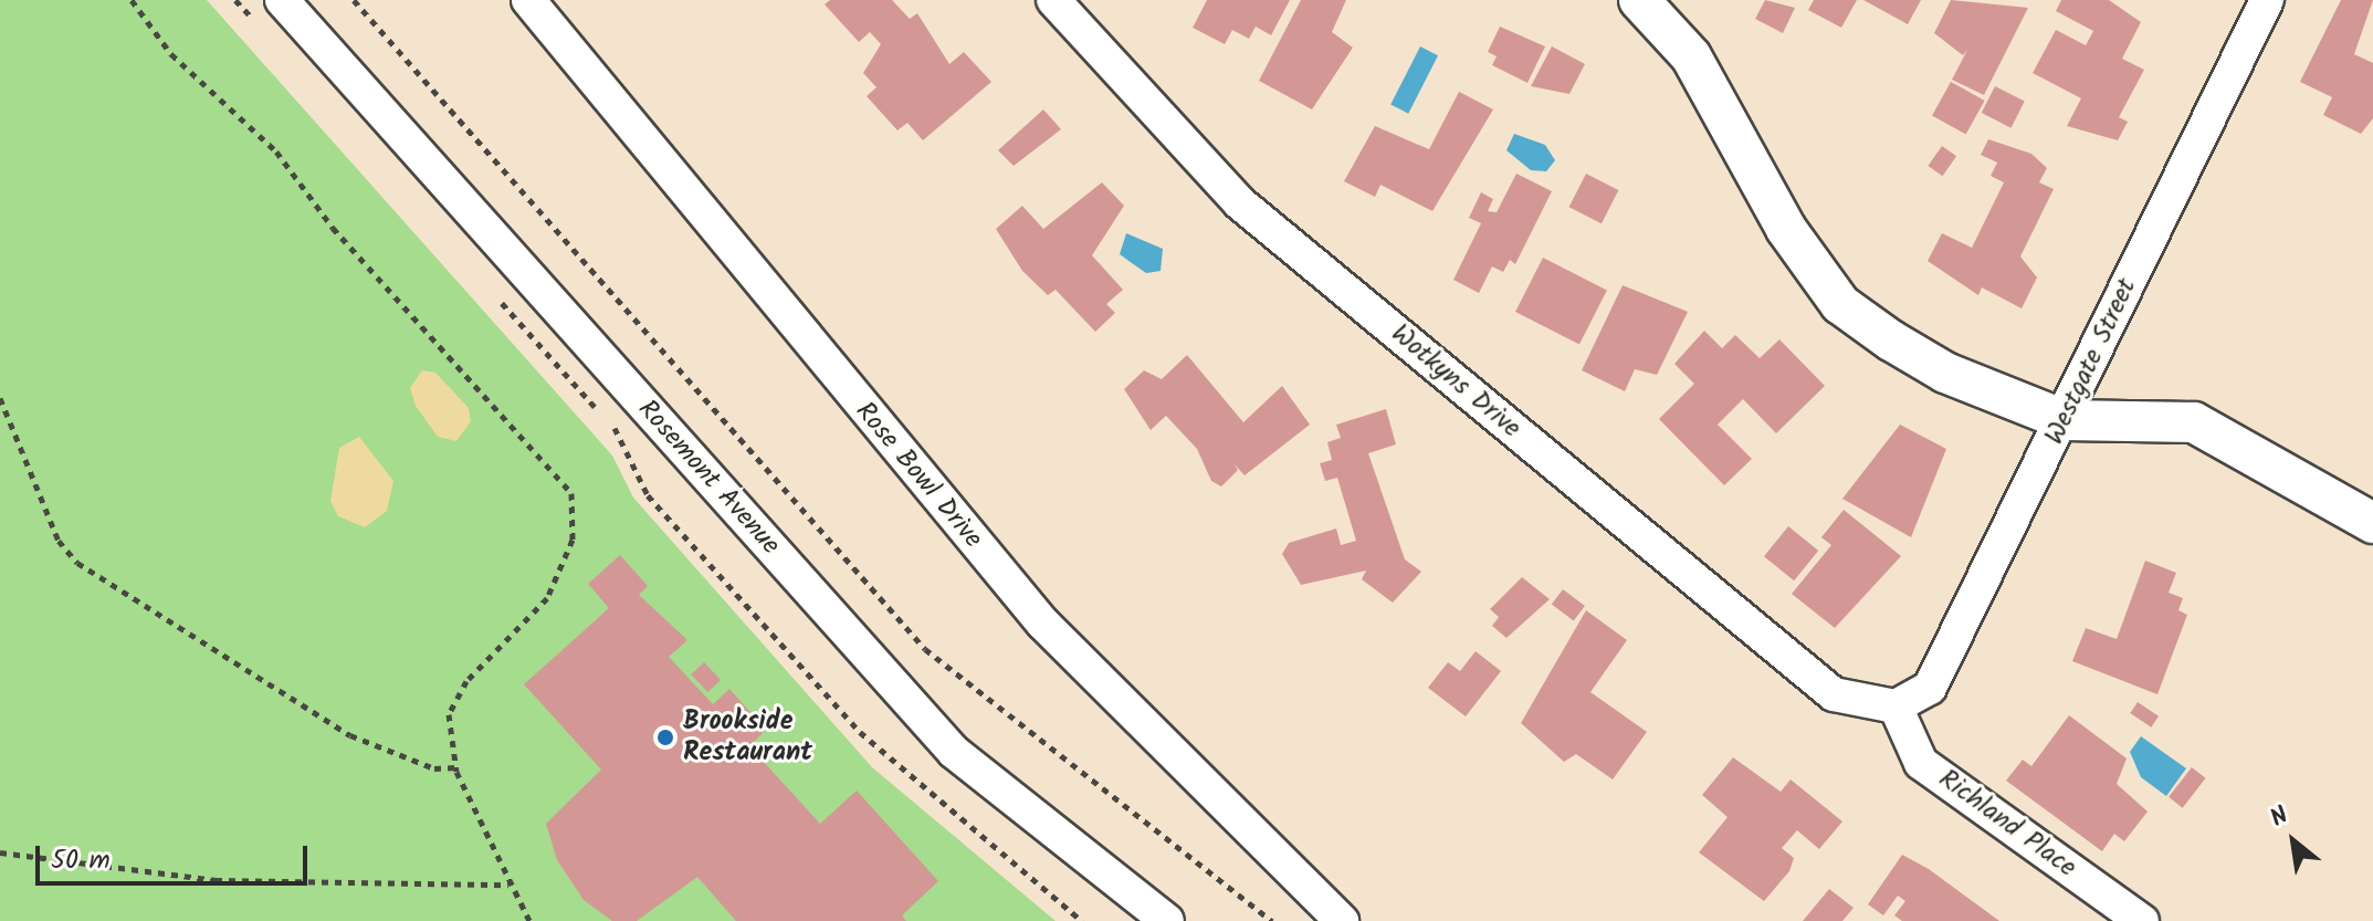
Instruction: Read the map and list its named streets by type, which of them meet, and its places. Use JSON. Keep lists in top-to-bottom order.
{
  "streets": {
    "street": [
      "Westgate Street",
      "Wotkyns Drive",
      "Rose Bowl Drive",
      "Rosemont Avenue",
      "Richland Place"
    ]
  },
  "crossings": [
    ["Westgate Street", "Wotkyns Drive"],
    ["Westgate Street", "Richland Place"],
    ["Wotkyns Drive", "Richland Place"]
  ],
  "places": ["Brookside Restaurant"],
  "scale_bar": "50 m",
  "north": "top left"
}
